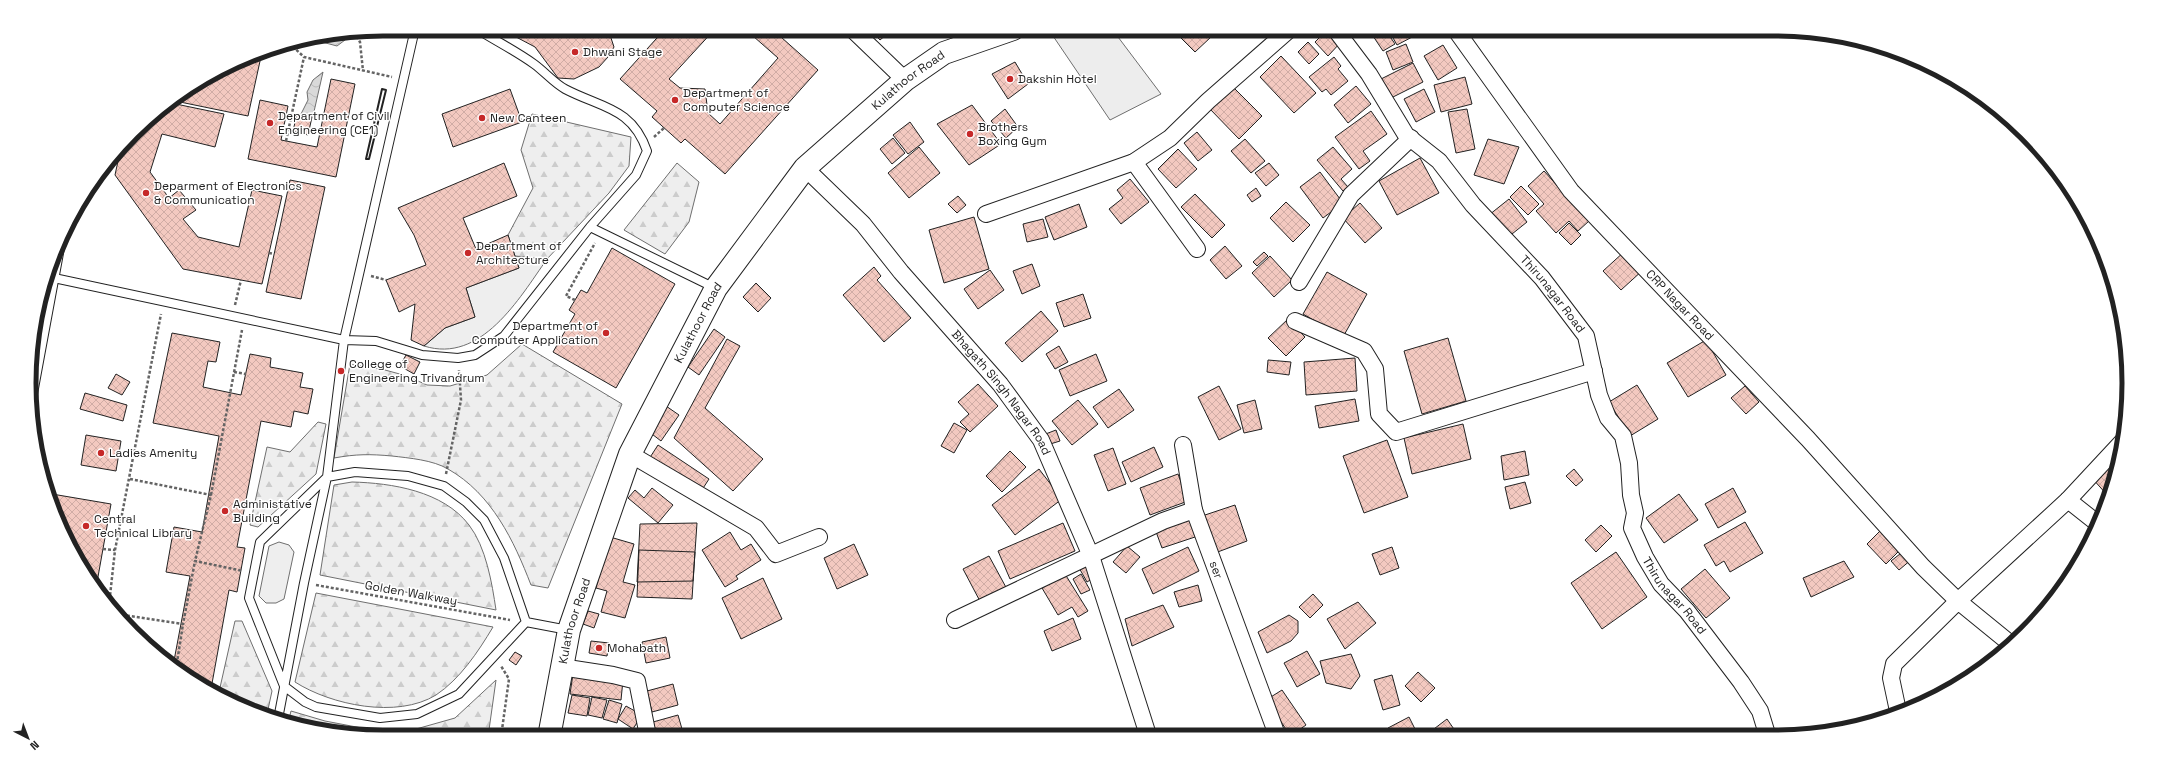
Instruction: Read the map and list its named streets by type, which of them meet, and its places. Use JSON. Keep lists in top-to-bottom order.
{
  "streets": {
    "main road": ["Kulathoor Road"],
    "street": [
      "Thirunagar Road",
      "CRP Nagar Road",
      "Bhagath Singh Nagar Road",
      "ser"
    ],
    "path": ["Golden Walkway"]
  },
  "crossings": [
    ["Kulathoor Road", "Bhagath Singh Nagar Road"]
  ],
  "places": [
    "Dhwani Stage",
    "Dakshin Hotel",
    "Department of Computer Science",
    "New Canteen",
    "Department of Civil Engineering (CE1)",
    "Brothers Boxing Gym",
    "Deparment of Electronics & Communication",
    "Department of Architecture",
    "Department of Computer Application",
    "College of Engineering Trivandrum",
    "Ladies Amenity",
    "Administative Building",
    "Central Technical Library",
    "Mohabath"
  ],
  "north": "bottom right"
}
